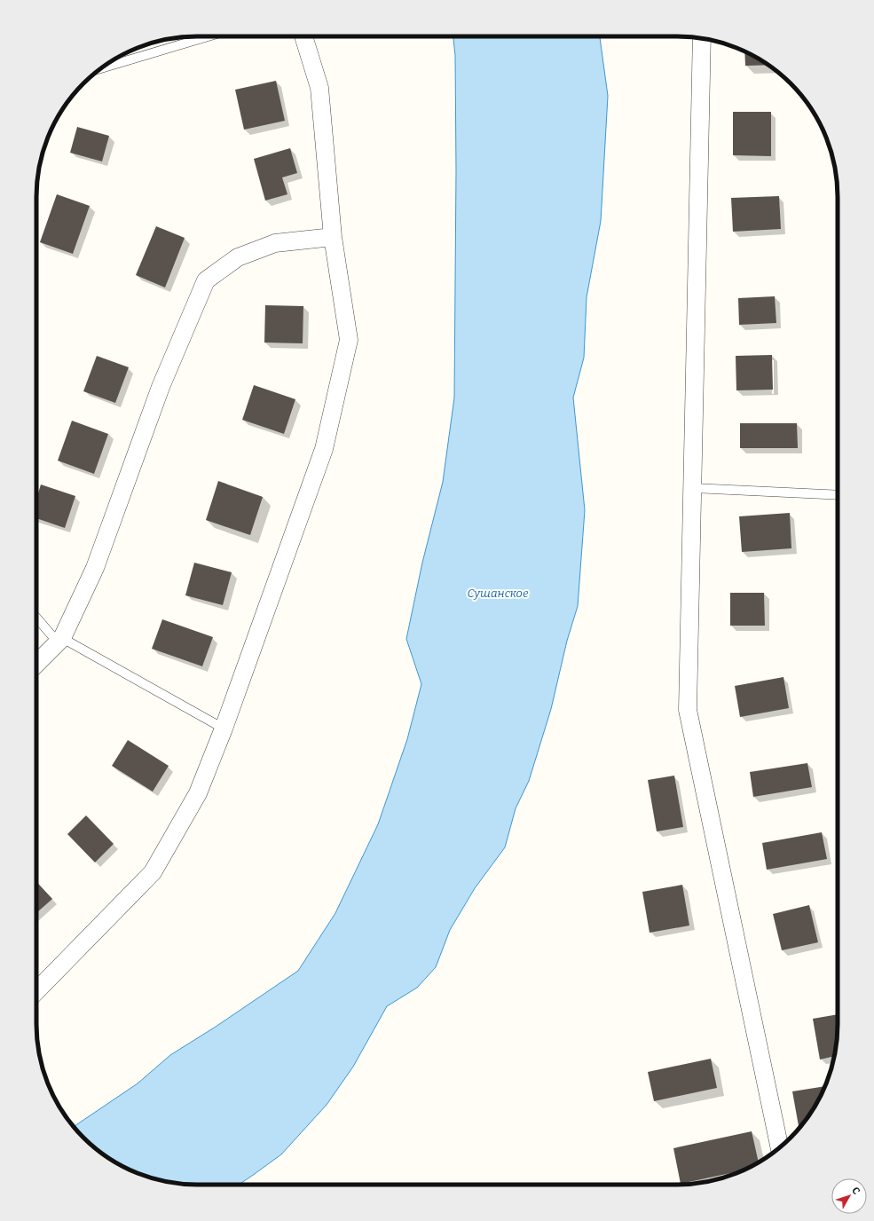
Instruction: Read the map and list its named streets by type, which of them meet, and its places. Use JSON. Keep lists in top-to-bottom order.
{
  "water": ["Сушанское"],
  "north": "top right"
}
